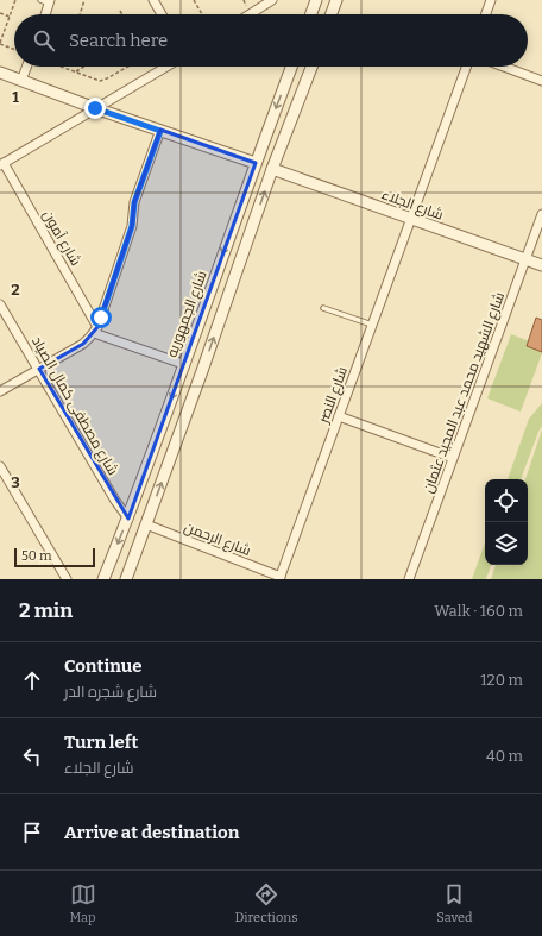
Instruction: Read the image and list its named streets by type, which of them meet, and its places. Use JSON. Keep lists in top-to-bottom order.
{
  "streets": {
    "street": [
      "شارع الجلاء",
      "شارع آمون",
      "شارع الجمهوريه",
      "شارع الشهيد محمد عبد المجيد عثمان",
      "شارع النصر",
      "شارع مصطفى كمال الصياد",
      "شارع الرحمن"
    ]
  },
  "crossings": [
    ["شارع الجلاء", "شارع الشهيد محمد عبد المجيد عثمان"],
    ["شارع الجلاء", "شارع النصر"],
    ["شارع الجمهوريه", "شارع مصطفى كمال الصياد"],
    ["شارع النصر", "شارع الرحمن"]
  ],
  "scale_bar": "50 m",
  "page": {
    "search": "Search here",
    "scale": "50 m",
    "heading": ["2 min", "Walk · 160 m"],
    "list": [
      ["Continue", "شارع شجره الدر", "120 m"],
      ["Turn left", "شارع الجلاء", "40 m"],
      "Arrive at destination"
    ],
    "nav": ["Map", "Directions", "Saved"]
  },
  "grid": {
    "rows": ["1", "2", "3"]
  }
}
